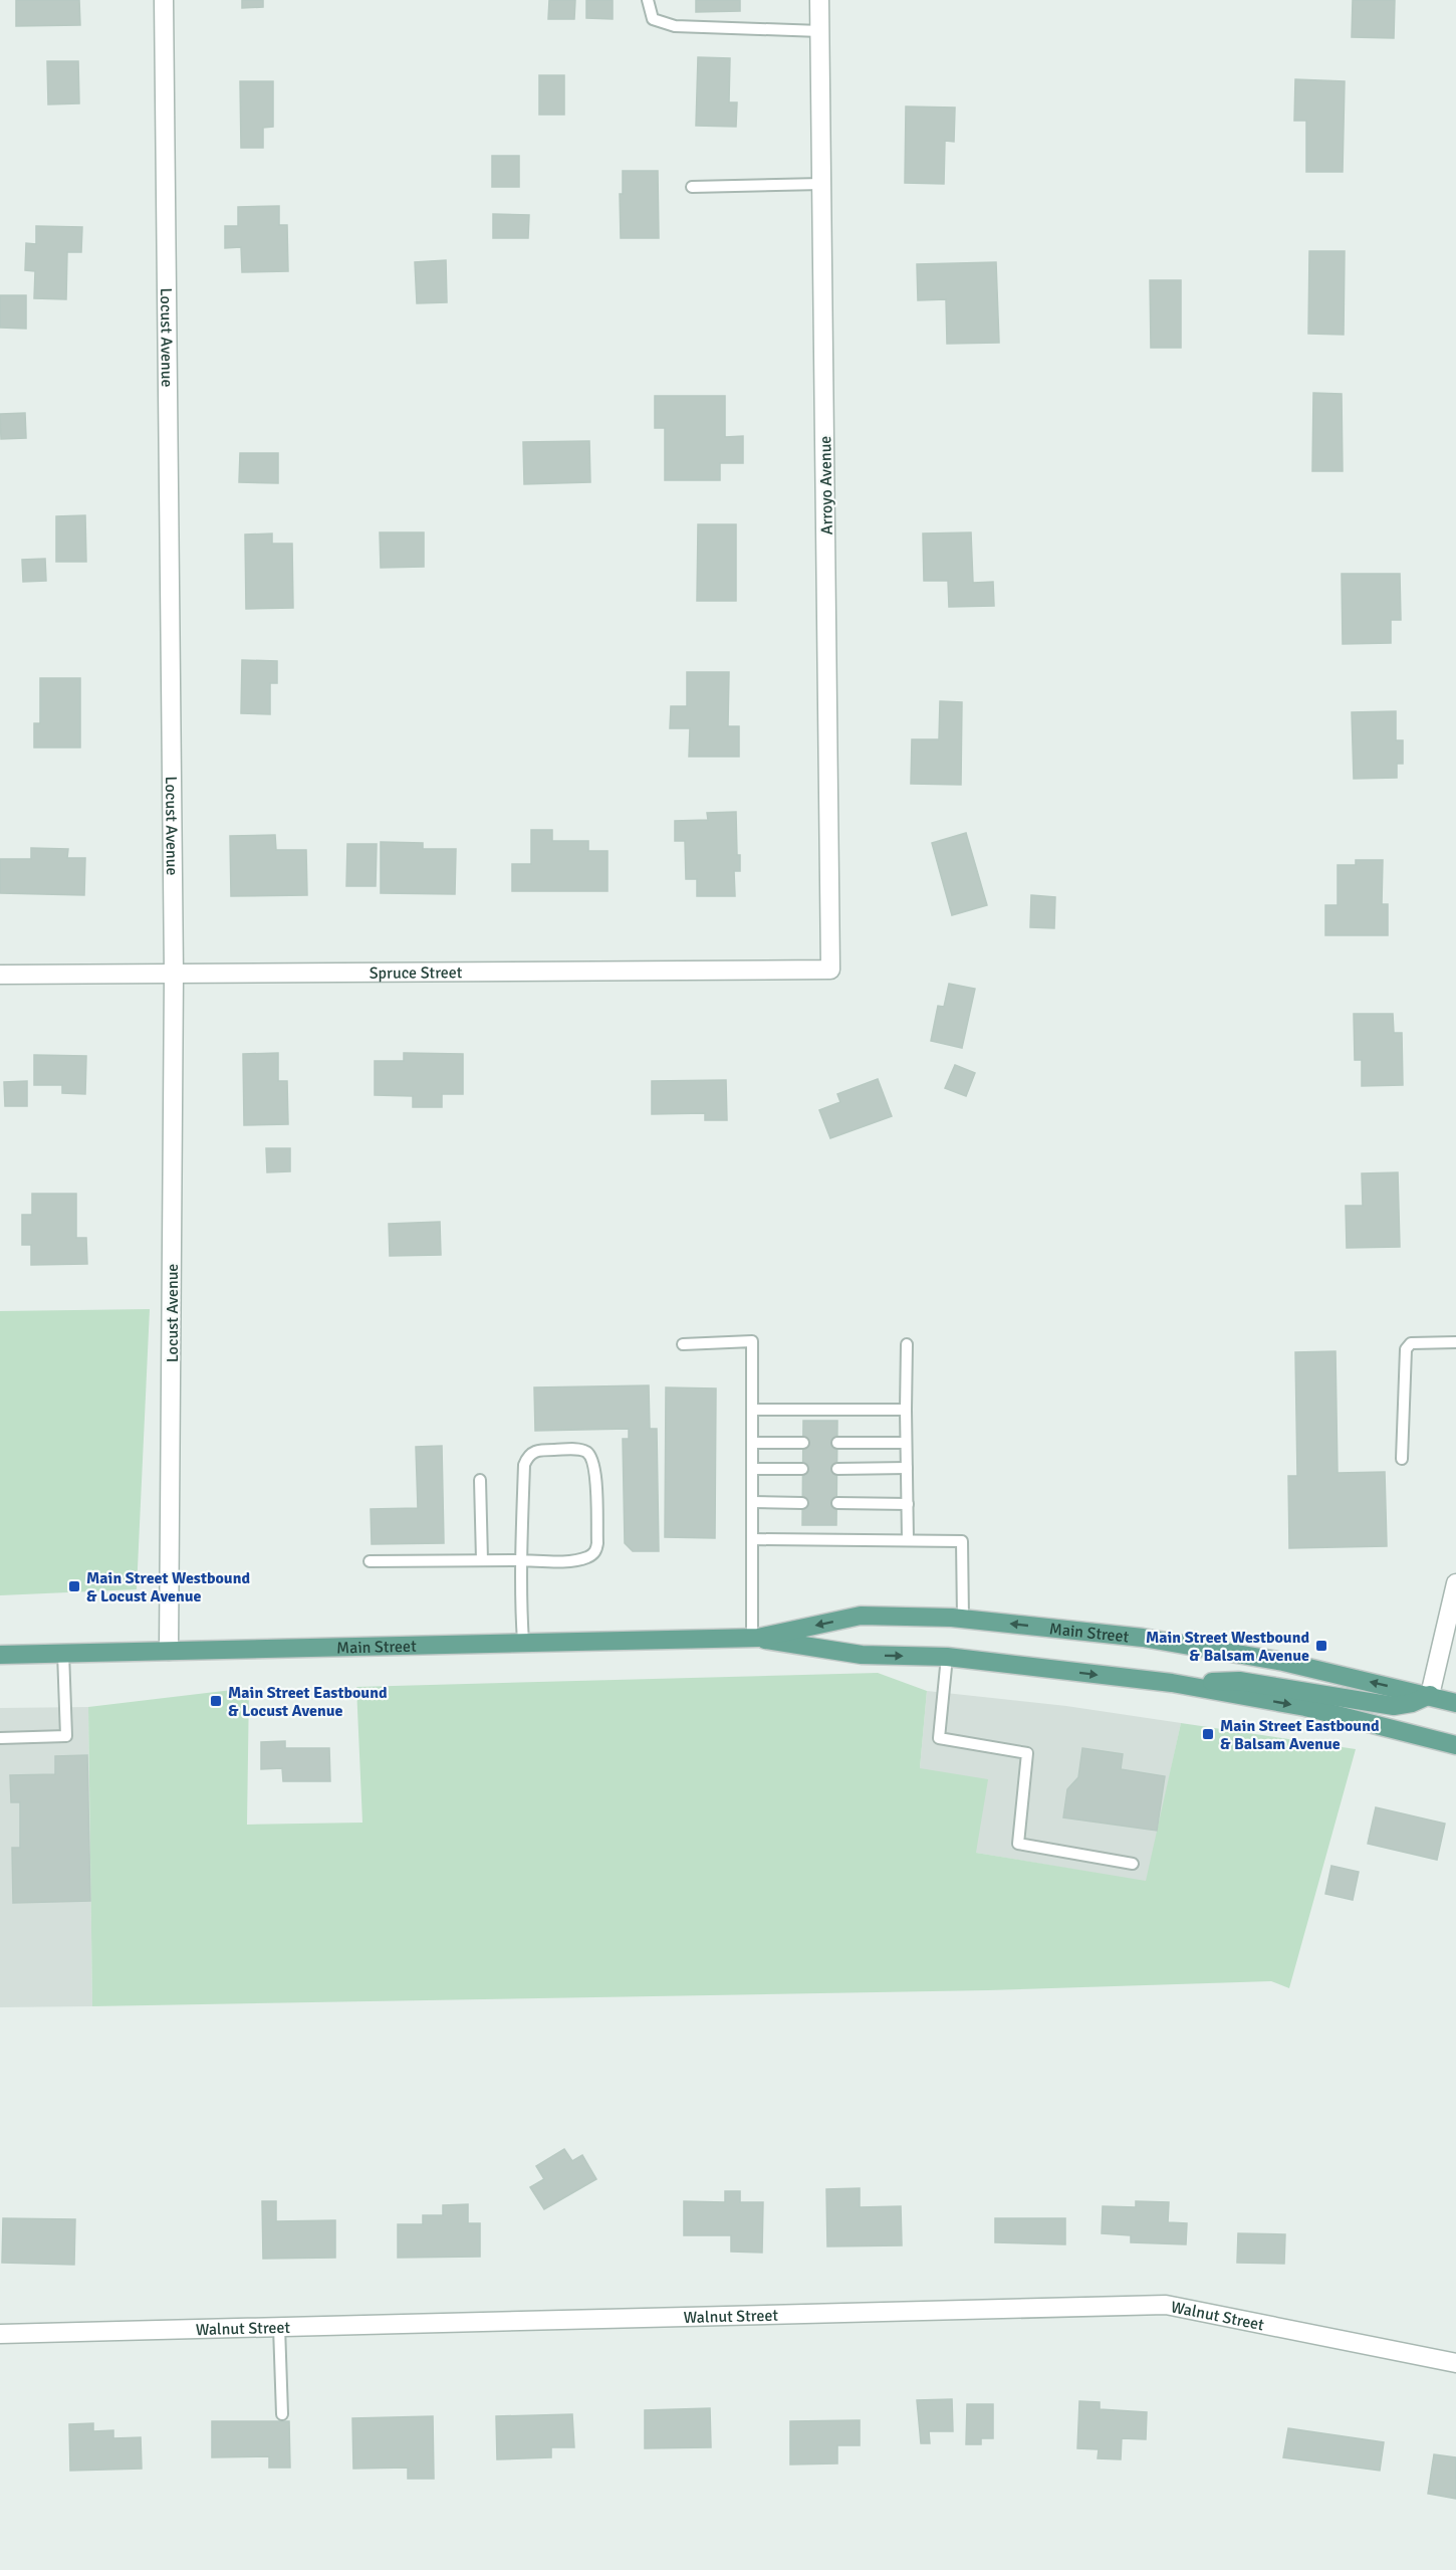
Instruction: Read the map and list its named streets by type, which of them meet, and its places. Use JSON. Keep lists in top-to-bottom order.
{
  "streets": {
    "main road": ["Main Street"],
    "street": [
      "Locust Avenue",
      "Arroyo Avenue",
      "Spruce Street",
      "Walnut Street"
    ]
  },
  "crossings": [
    ["Locust Avenue", "Spruce Street"],
    ["Locust Avenue", "Main Street"],
    ["Arroyo Avenue", "Spruce Street"]
  ],
  "places": {
    "transit": [
      "Main Street Westbound & Locust Avenue",
      "Main Street Westbound & Balsam Avenue",
      "Main Street Eastbound & Locust Avenue",
      "Main Street Eastbound & Balsam Avenue"
    ]
  }
}
